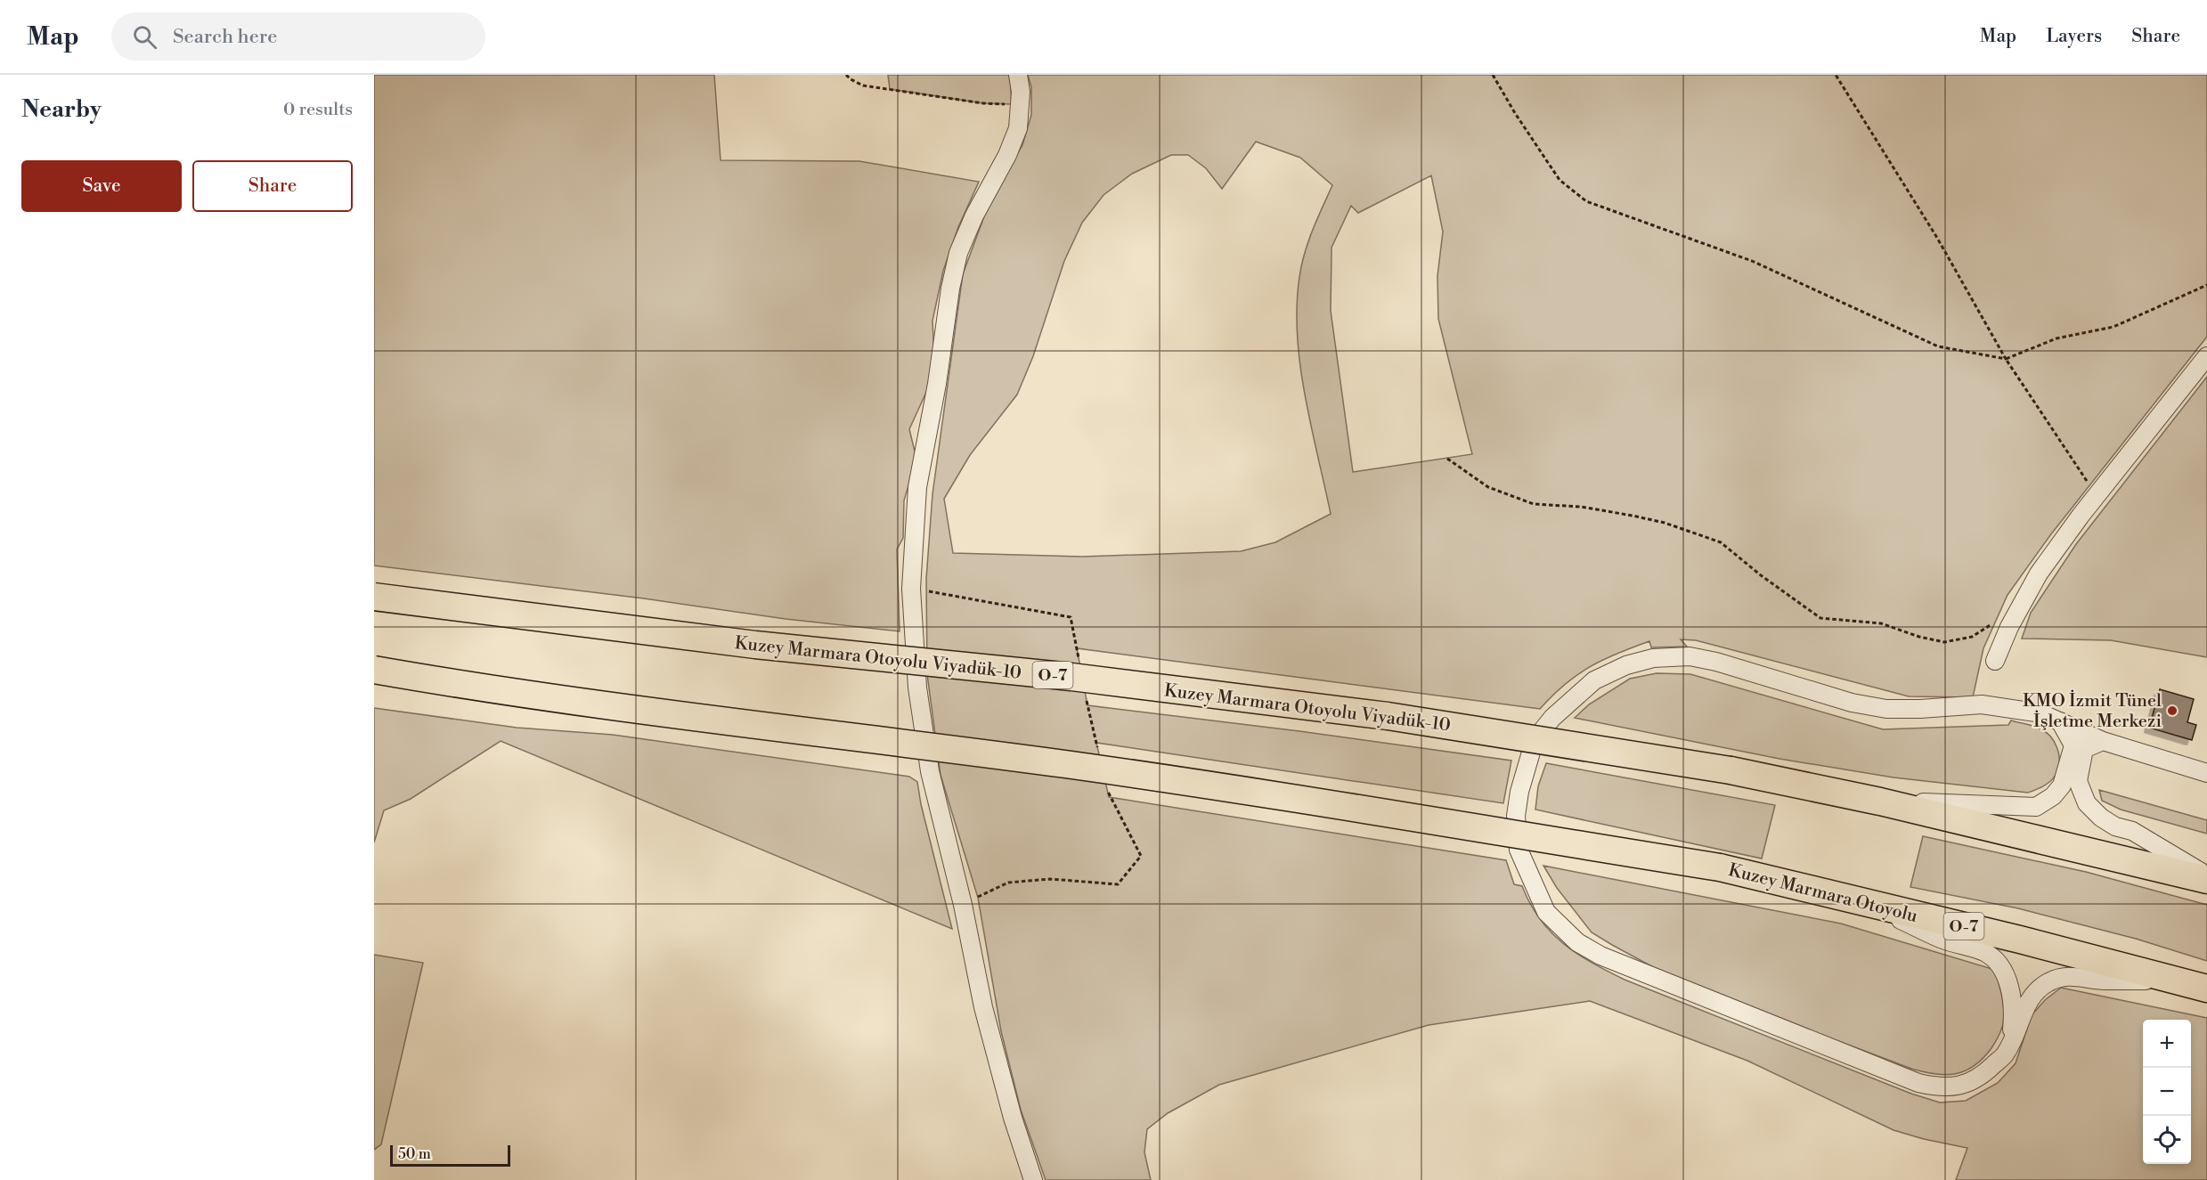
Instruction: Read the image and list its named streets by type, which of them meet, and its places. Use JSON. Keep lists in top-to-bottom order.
{
  "streets": {
    "highway": ["Kuzey Marmara Otoyolu Viyadük-10", "O-7", "Kuzey Marmara Otoyolu"]
  },
  "crossings": [
    ["Kuzey Marmara Otoyolu Viyadük-10", "O-7"]
  ],
  "places": ["KMO İzmit Tünel İşletme Merkezi"],
  "scale_bar": "50 m",
  "page": {
    "header": "Map",
    "search": "Search here",
    "nav": ["Map", "Layers", "Share"],
    "heading": ["Nearby", "0 results"],
    "buttons": ["Save", "Share"],
    "map_buttons": ["+", "−"],
    "scale": "50 m"
  }
}
